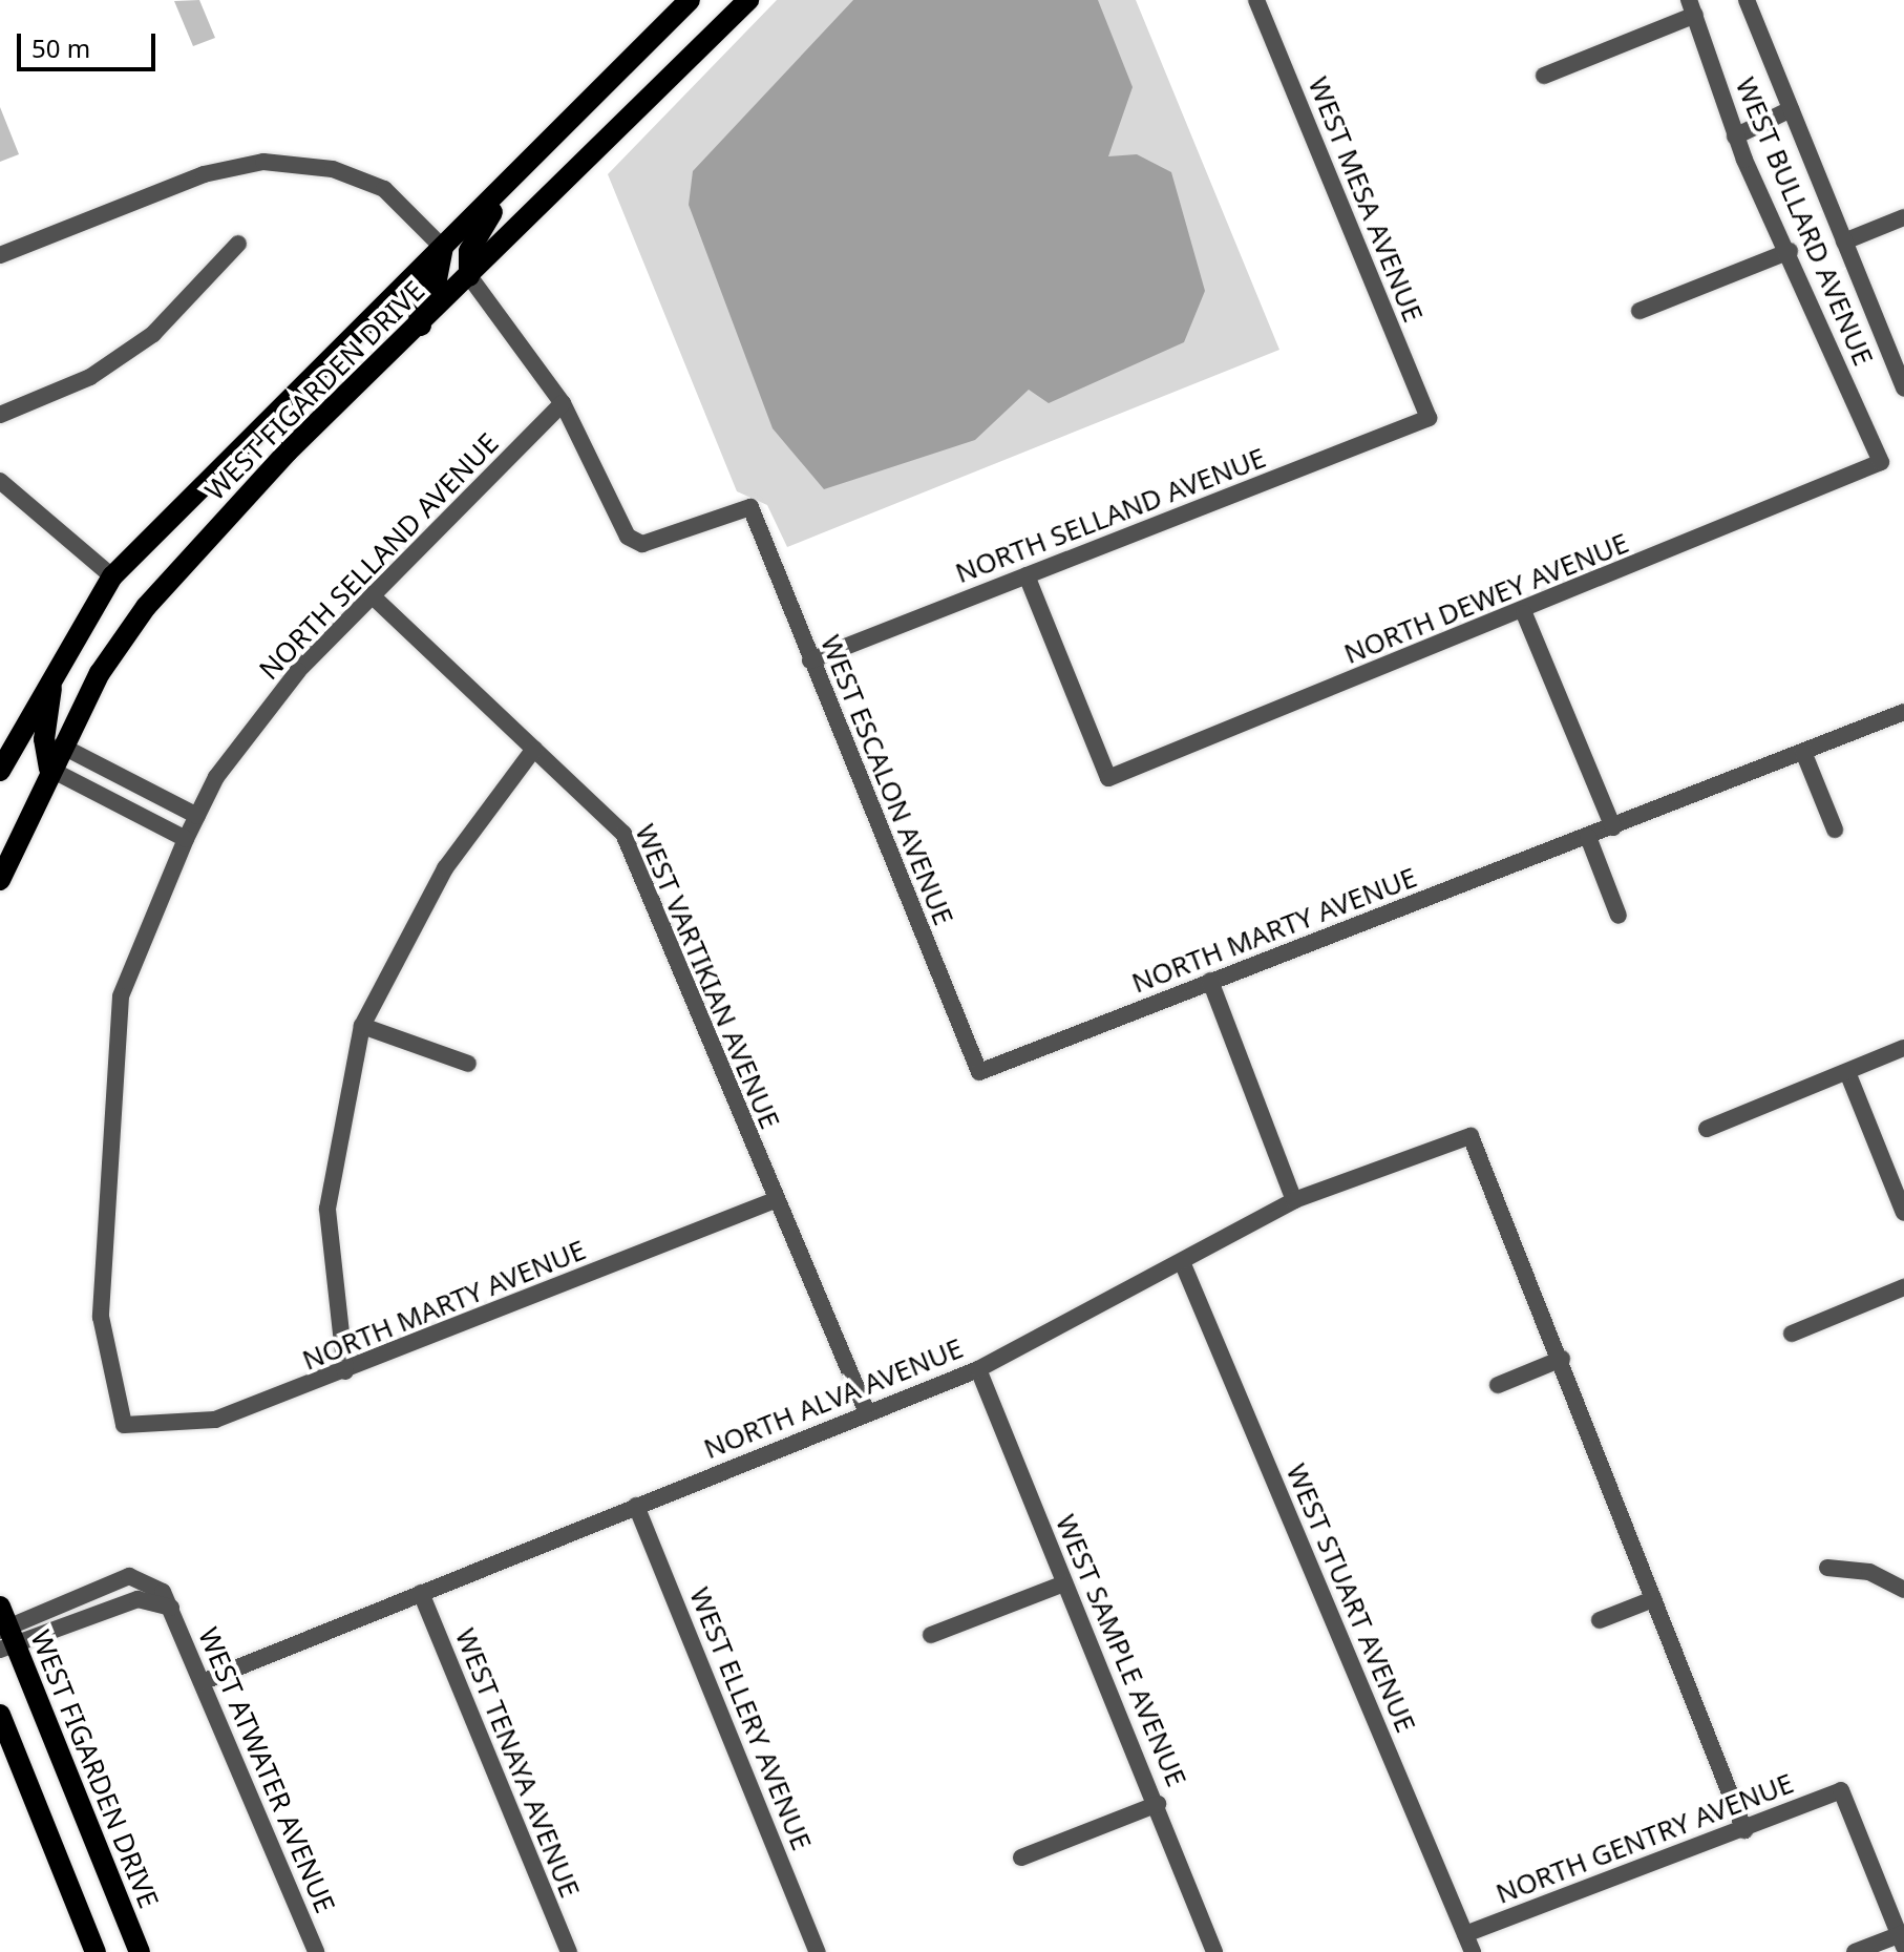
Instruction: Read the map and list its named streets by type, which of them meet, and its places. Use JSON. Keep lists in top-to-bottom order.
{
  "streets": {
    "main road": ["WEST FIGARDEN DRIVE"],
    "street": [
      "WEST MESA AVENUE",
      "WEST BULLARD AVENUE",
      "NORTH SELLAND AVENUE",
      "NORTH DEWEY AVENUE",
      "WEST ESCALON AVENUE",
      "NORTH MARTY AVENUE",
      "WEST VARTIKIAN AVENUE",
      "NORTH ALVA AVENUE",
      "WEST STUART AVENUE",
      "WEST SAMPLE AVENUE",
      "WEST ELLERY AVENUE",
      "WEST TENAYA AVENUE",
      "WEST ATWATER AVENUE",
      "NORTH GENTRY AVENUE"
    ]
  },
  "crossings": [
    ["WEST MESA AVENUE", "NORTH SELLAND AVENUE"],
    ["WEST BULLARD AVENUE", "NORTH DEWEY AVENUE"],
    ["NORTH SELLAND AVENUE", "NORTH DEWEY AVENUE"],
    ["NORTH SELLAND AVENUE", "WEST ESCALON AVENUE"],
    ["NORTH SELLAND AVENUE", "NORTH MARTY AVENUE"],
    ["NORTH SELLAND AVENUE", "WEST VARTIKIAN AVENUE"],
    ["WEST ESCALON AVENUE", "NORTH MARTY AVENUE"],
    ["NORTH MARTY AVENUE", "WEST VARTIKIAN AVENUE"],
    ["WEST VARTIKIAN AVENUE", "NORTH ALVA AVENUE"],
    ["NORTH ALVA AVENUE", "WEST STUART AVENUE"],
    ["NORTH ALVA AVENUE", "WEST SAMPLE AVENUE"],
    ["NORTH ALVA AVENUE", "WEST ELLERY AVENUE"],
    ["NORTH ALVA AVENUE", "WEST TENAYA AVENUE"],
    ["NORTH ALVA AVENUE", "WEST ATWATER AVENUE"],
    ["WEST STUART AVENUE", "NORTH GENTRY AVENUE"]
  ],
  "scale_bar": "50 m"
}
